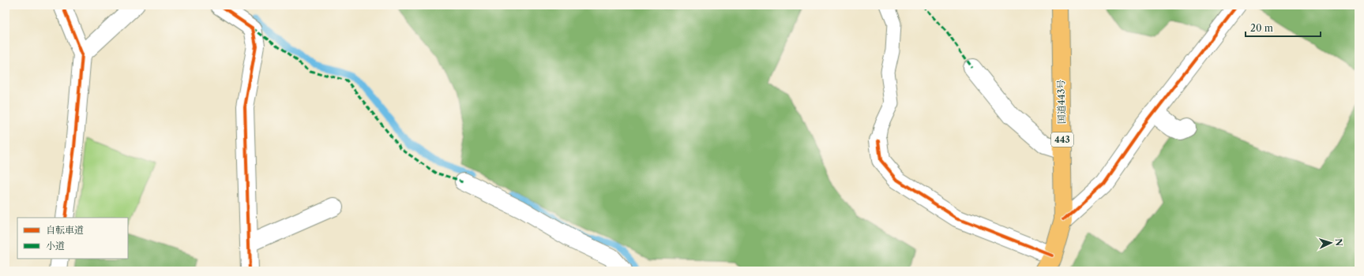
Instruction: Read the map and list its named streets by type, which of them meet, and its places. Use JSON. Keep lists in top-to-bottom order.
{
  "streets": {
    "highway": ["国道443号", "443"]
  },
  "legend": ["自転車道", "小道"],
  "scale_bar": "20 m",
  "north": "right"
}
